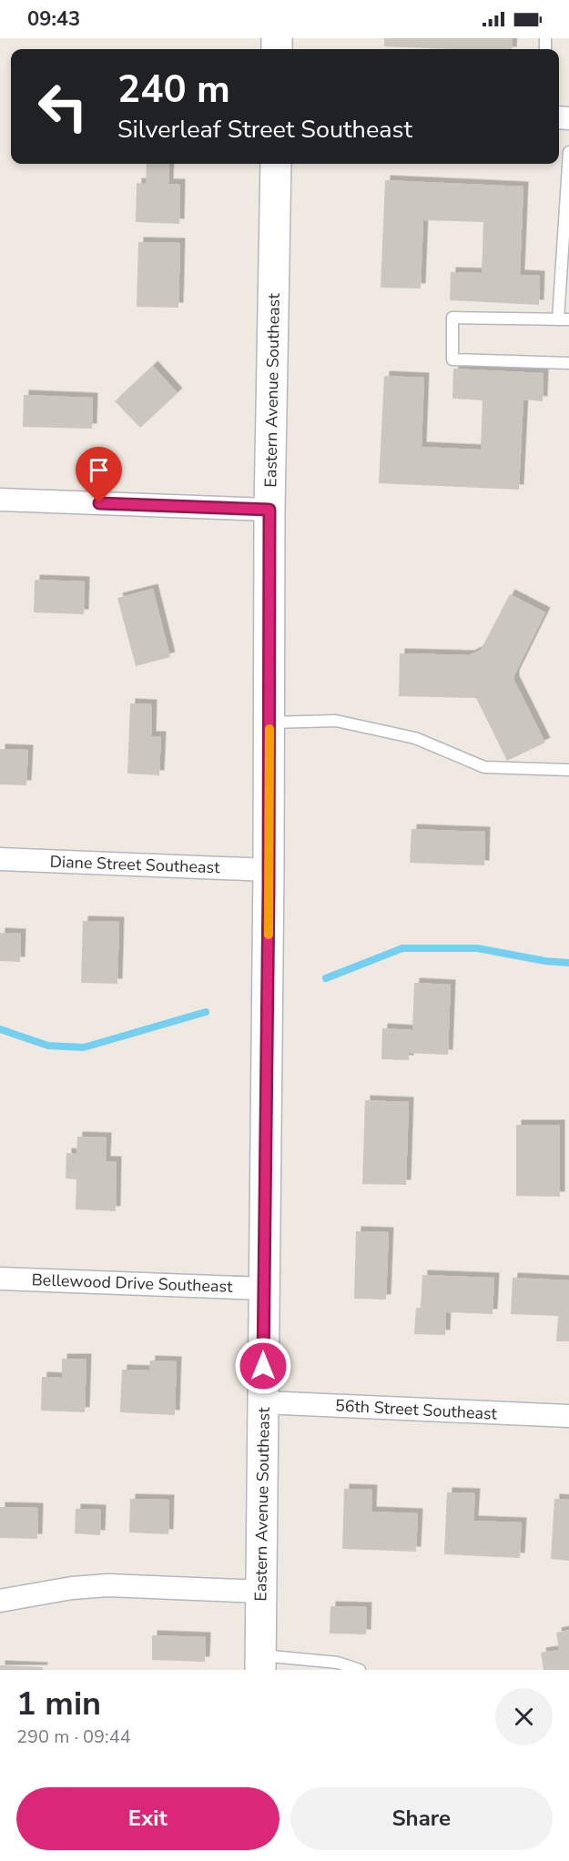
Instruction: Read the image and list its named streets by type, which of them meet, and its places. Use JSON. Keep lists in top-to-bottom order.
{
  "streets": {
    "street": [
      "Eastern Avenue Southeast",
      "Diane Street Southeast",
      "Bellewood Drive Southeast",
      "56th Street Southeast"
    ]
  },
  "crossings": [
    ["Eastern Avenue Southeast", "Diane Street Southeast"],
    ["Eastern Avenue Southeast", "Bellewood Drive Southeast"],
    ["Eastern Avenue Southeast", "56th Street Southeast"]
  ],
  "page": {
    "status": "09:43",
    "turn": ["240 m", "Silverleaf Street Southeast"],
    "heading": ["1 min", "290 m · 09:44"],
    "buttons": ["Exit", "Share"]
  }
}
